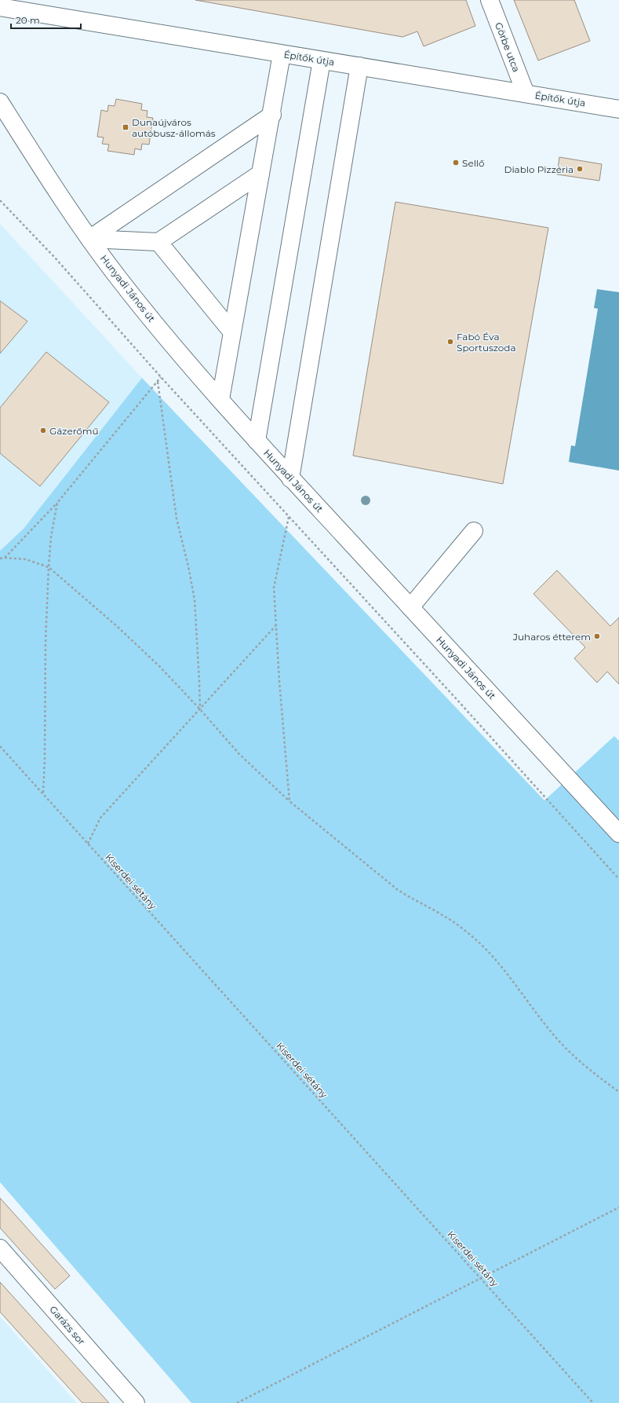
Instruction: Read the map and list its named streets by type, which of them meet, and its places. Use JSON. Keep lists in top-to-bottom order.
{
  "streets": {
    "street": [
      "Görbe utca",
      "Építők útja",
      "Hunyadi János út",
      "Garázs sor"
    ],
    "path": ["Kiserdei sétány"]
  },
  "crossings": [
    ["Görbe utca", "Építők útja"]
  ],
  "places": {
    "transit": ["Dunaújváros autóbusz-állomás"],
    "other": [
      "Sellő",
      "Diablo Pizzéria",
      "Fabó Éva Sportuszoda",
      "Gázerőmű",
      "Juharos étterem"
    ]
  },
  "scale_bar": "20 m"
}
